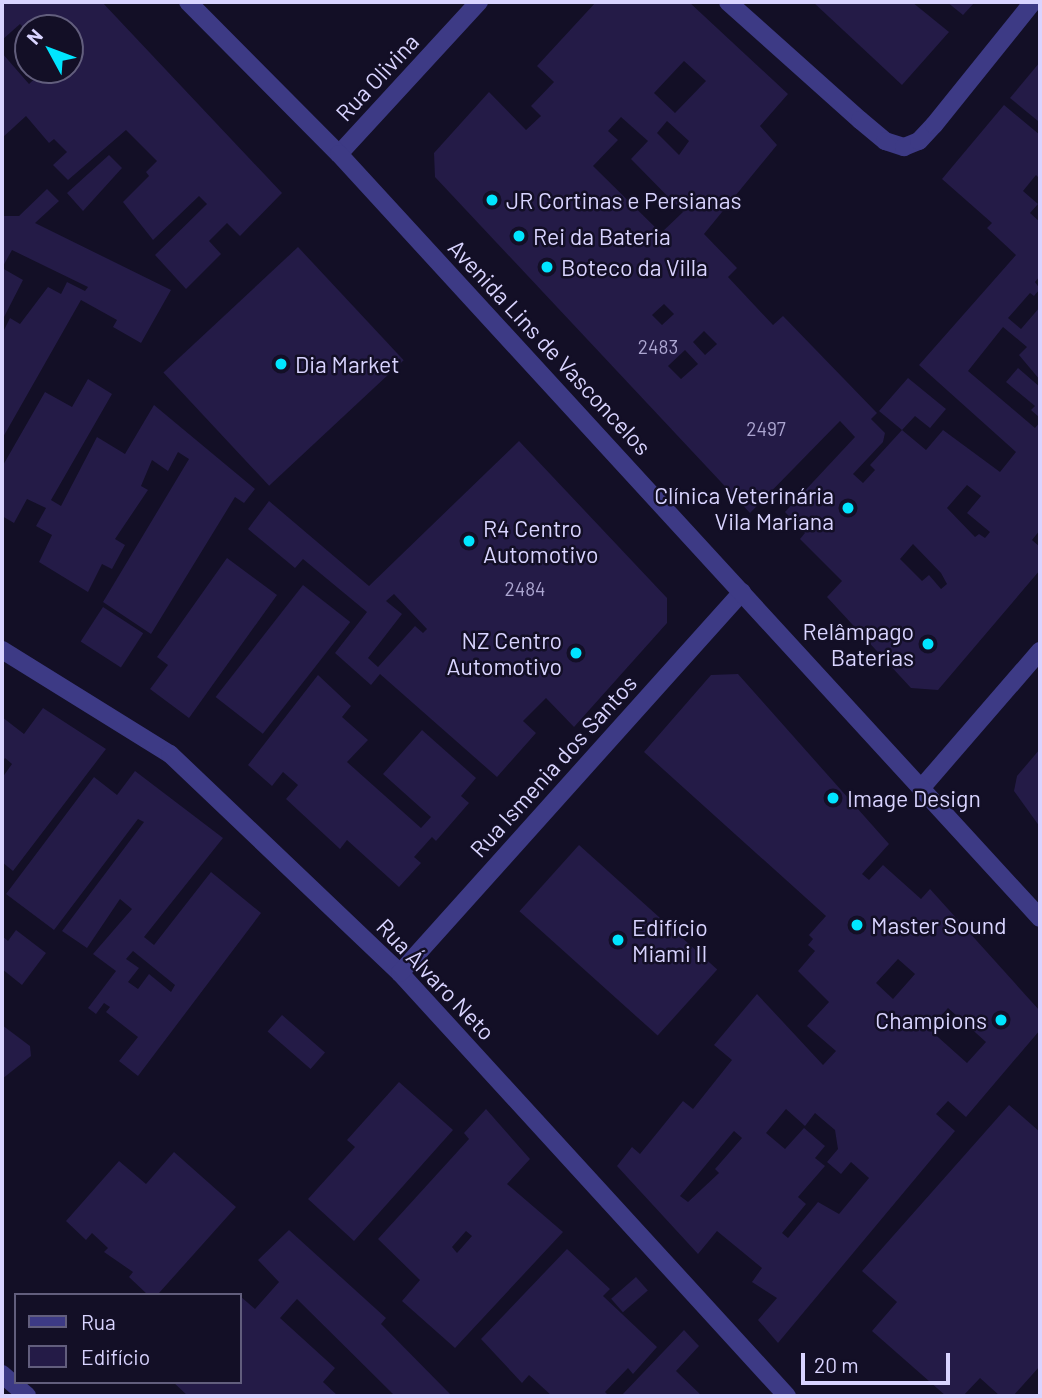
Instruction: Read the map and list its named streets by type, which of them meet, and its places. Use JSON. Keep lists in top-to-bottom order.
{
  "streets": {
    "street": [
      "Rua Olivina",
      "Avenida Lins de Vasconcelos",
      "Rua Ismenia dos Santos",
      "Rua Álvaro Neto"
    ]
  },
  "crossings": [
    ["Rua Olivina", "Avenida Lins de Vasconcelos"],
    ["Avenida Lins de Vasconcelos", "Rua Ismenia dos Santos"],
    ["Rua Ismenia dos Santos", "Rua Álvaro Neto"]
  ],
  "places": [
    "JR Cortinas e Persianas",
    "Rei da Bateria",
    "Boteco da Villa",
    "Dia Market",
    "Clínica Veterinária Vila Mariana",
    "R4 Centro Automotivo",
    "Relâmpago Baterias",
    "NZ Centro Automotivo",
    "Image Design",
    "Master Sound",
    "Edifício Miami II",
    "Champions"
  ],
  "house_numbers": ["2483", "2497", "2484"],
  "legend": ["Rua", "Edifício"],
  "scale_bar": "20 m",
  "north": "top left"
}
